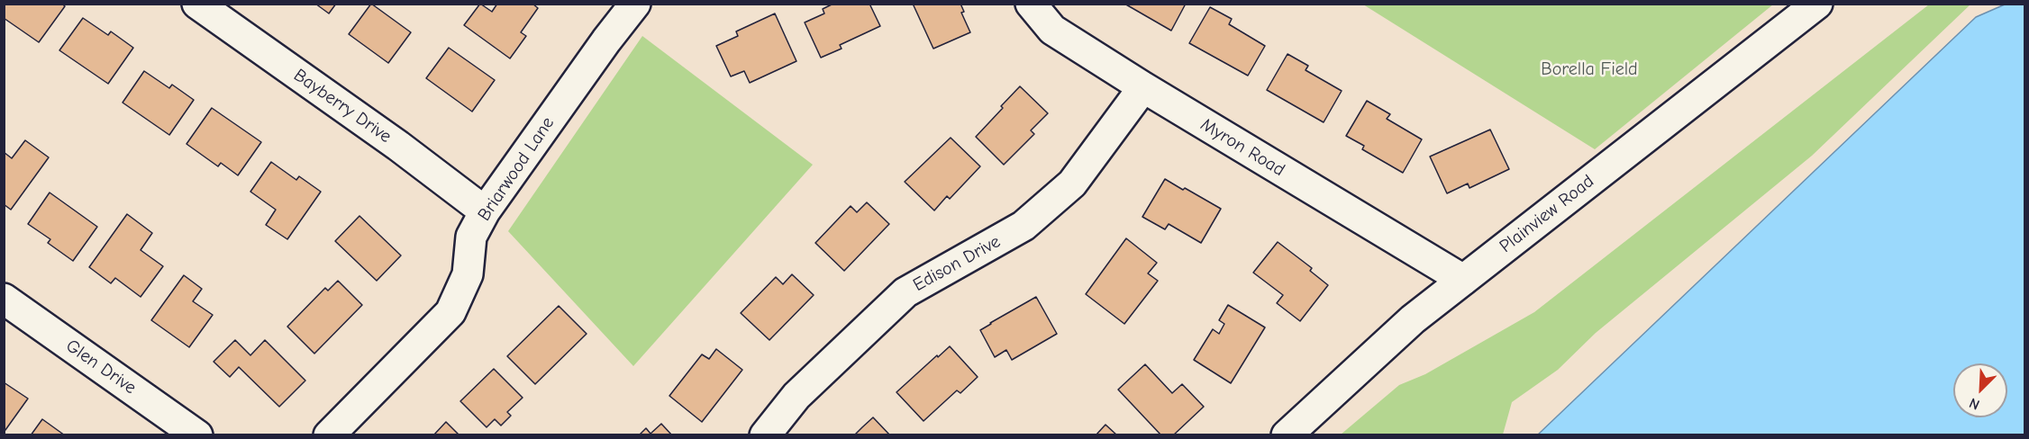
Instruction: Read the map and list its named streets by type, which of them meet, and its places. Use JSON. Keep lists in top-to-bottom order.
{
  "streets": {
    "street": [
      "Bayberry Drive",
      "Myron Road",
      "Briarwood Lane",
      "Plainview Road",
      "Edison Drive",
      "Glen Drive"
    ]
  },
  "crossings": [
    ["Bayberry Drive", "Briarwood Lane"],
    ["Myron Road", "Plainview Road"],
    ["Myron Road", "Edison Drive"]
  ],
  "parks": ["Borella Field"],
  "north": "bottom left"
}
